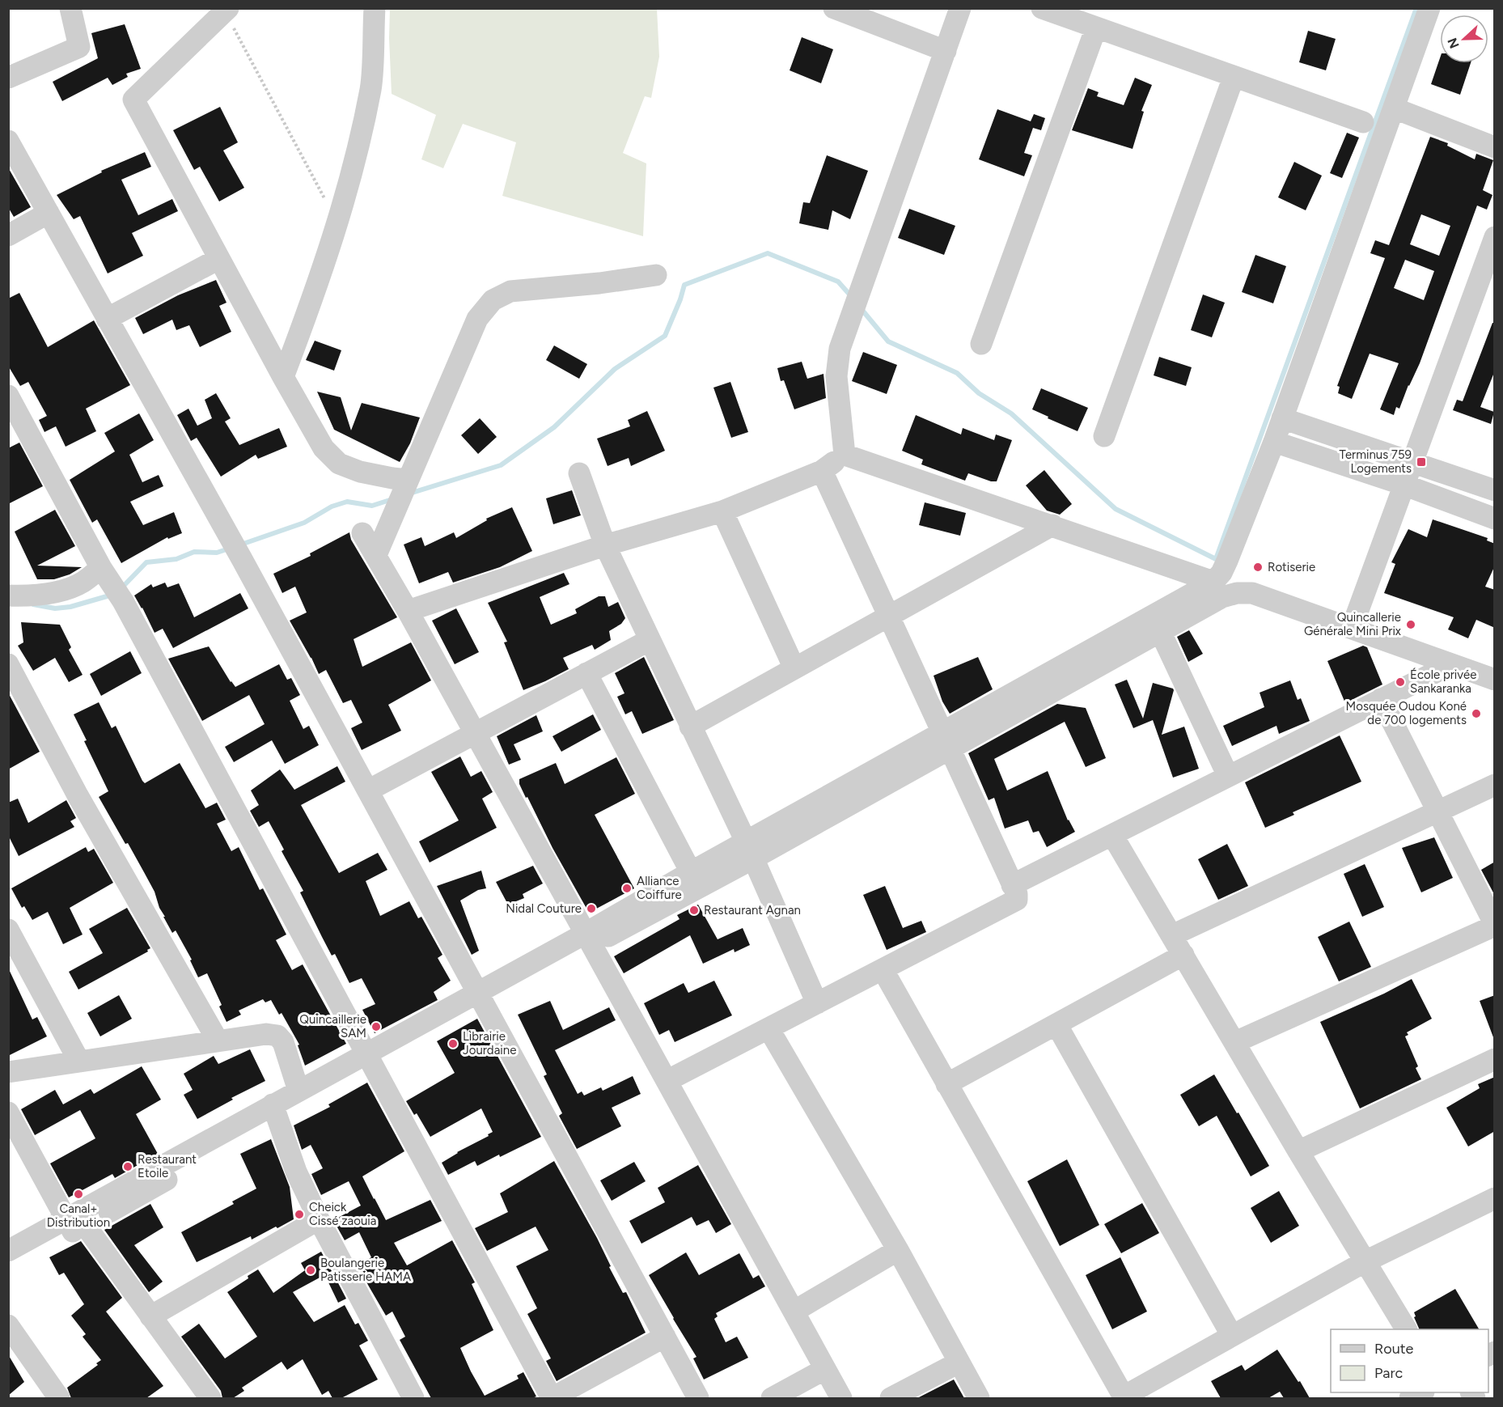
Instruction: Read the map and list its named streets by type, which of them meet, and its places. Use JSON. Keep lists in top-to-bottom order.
{
  "places": {
    "transit": ["Terminus 759 Logements"],
    "other": [
      "Rotiserie",
      "Quincallerie Générale Mini Prix",
      "École privée Sankaranka",
      "Mosquée Oudou Koné de 700 logements",
      "Alliance Coiffure",
      "Nidal Couture",
      "Restaurant Agnan",
      "Quincaillerie SAM",
      "Librairie Jourdaine",
      "Restaurant Etoile",
      "Canal+ Distribution",
      "Cheick Cissé zaouia",
      "Boulangerie Patisserie HAMA"
    ]
  },
  "legend": ["Route", "Parc"],
  "north": "left"
}
